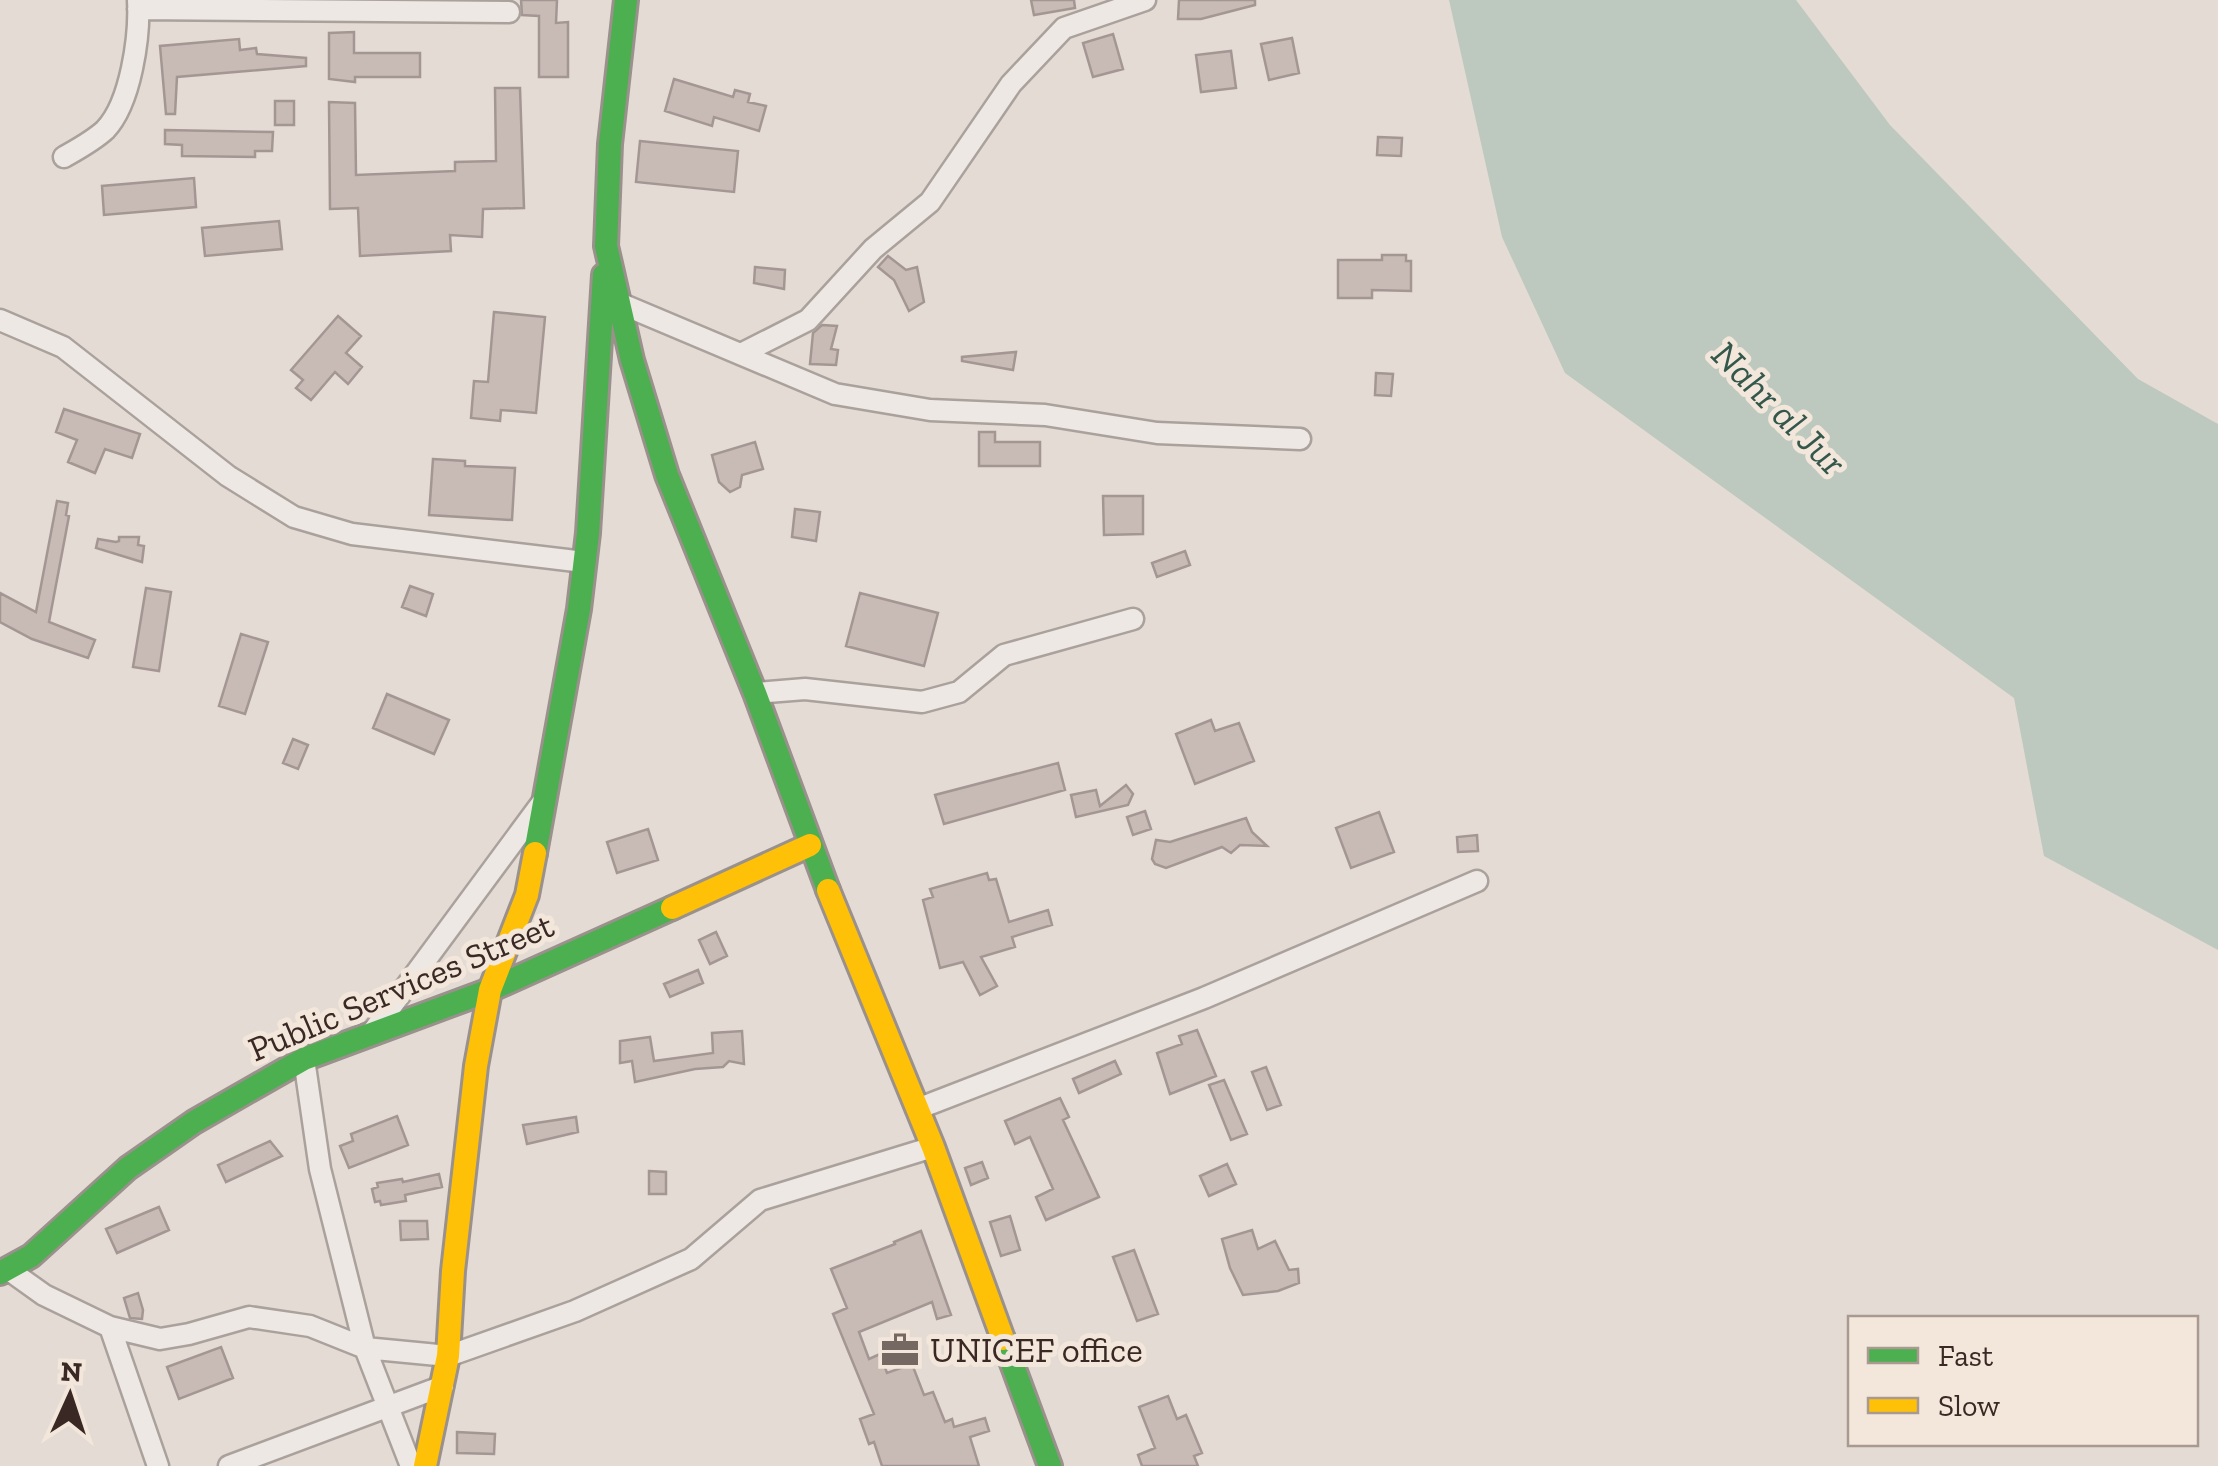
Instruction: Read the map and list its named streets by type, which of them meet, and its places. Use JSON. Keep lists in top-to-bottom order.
{
  "streets": {
    "street": ["Public Services Street"]
  },
  "water": ["Nahr al Jur"],
  "places": {
    "office": ["UNICEF office"]
  },
  "legend": ["Fast", "Slow"],
  "north": "top"
}
